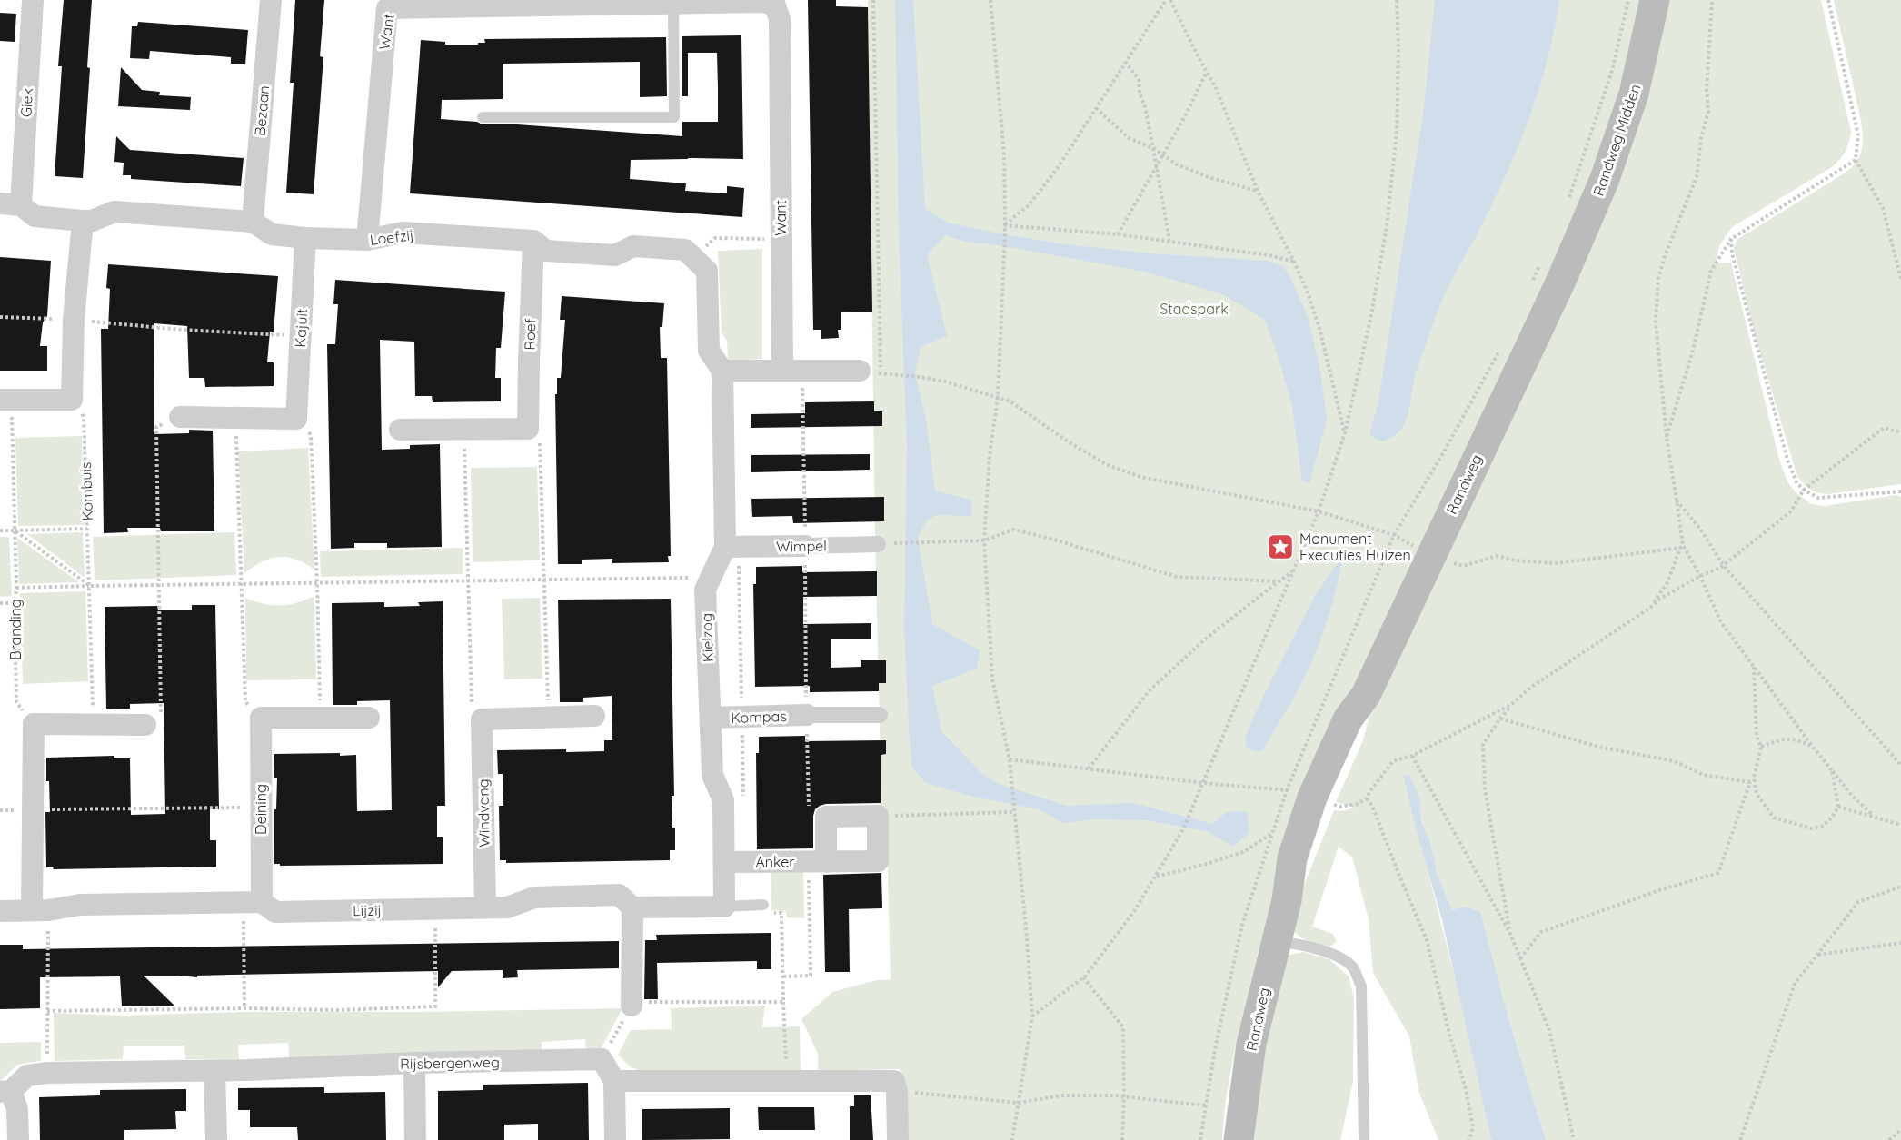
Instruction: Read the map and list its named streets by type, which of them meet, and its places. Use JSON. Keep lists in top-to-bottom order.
{
  "streets": {
    "main road": ["Randweg Midden", "Randweg"],
    "street": [
      "Want",
      "Giek",
      "Bezaan",
      "Loefzij",
      "Kajuit",
      "Roef",
      "Wimpel",
      "Kielzog",
      "Kompas",
      "Deining",
      "Windvang",
      "Anker",
      "Lijzij",
      "Rijsbergenweg"
    ],
    "path": ["Kombuis", "Branding"]
  },
  "crossings": [
    ["Want", "Loefzij"],
    ["Giek", "Loefzij"],
    ["Bezaan", "Loefzij"],
    ["Randweg Midden", "Randweg"],
    ["Loefzij", "Kajuit"],
    ["Loefzij", "Roef"],
    ["Wimpel", "Kielzog"],
    ["Kielzog", "Kompas"],
    ["Kielzog", "Anker"],
    ["Deining", "Lijzij"],
    ["Windvang", "Lijzij"]
  ],
  "parks": ["Stadspark"],
  "places": {
    "place": ["Monument Executies Huizen"]
  }
}
